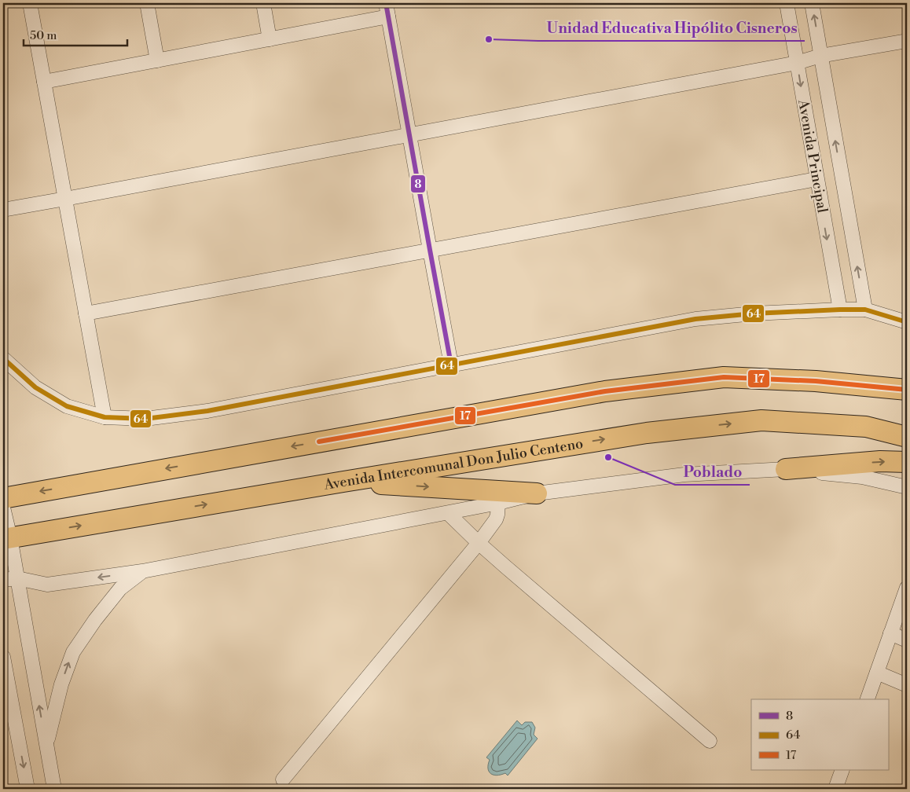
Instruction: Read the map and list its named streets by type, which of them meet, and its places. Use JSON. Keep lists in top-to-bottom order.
{
  "streets": {
    "main road": ["Avenida Intercomunal Don Julio Centeno"],
    "street": ["Avenida Principal"]
  },
  "places": ["Unidad Educativa Hipólito Cisneros", "Poblado"],
  "lines": ["transit line 8", "transit line 64", "transit line 17"],
  "legend": ["8", "64", "17"],
  "scale_bar": "50 m"
}
